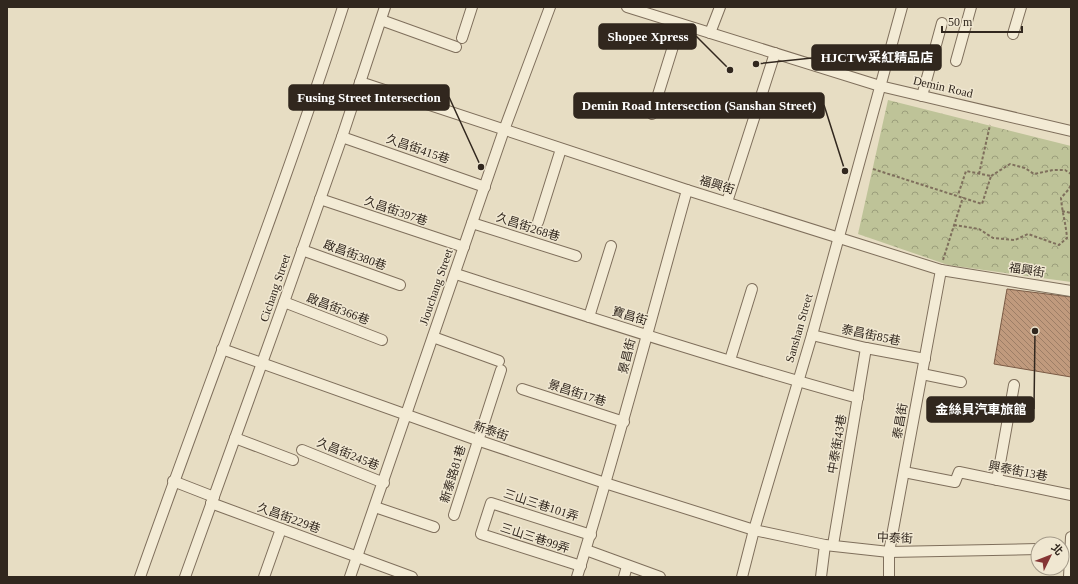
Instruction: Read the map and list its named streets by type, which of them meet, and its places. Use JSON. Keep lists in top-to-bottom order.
{
  "streets": {
    "street": [
      "Demin Road",
      "久昌街415巷",
      "福興街",
      "久昌街397巷",
      "久昌街268巷",
      "啟昌街380巷",
      "Jiouchang Street",
      "Cichang Street",
      "啟昌街366巷",
      "寶昌街",
      "Sanshan Street",
      "泰昌街85巷",
      "景昌街",
      "景昌街17巷",
      "泰昌街",
      "新泰街",
      "中泰街43巷",
      "久昌街245巷",
      "興泰街13巷",
      "新泰路81巷",
      "三山三巷101弄",
      "久昌街229巷",
      "三山三巷99弄",
      "中泰街"
    ]
  },
  "crossings": [
    ["Demin Road", "Sanshan Street"],
    ["久昌街415巷", "Jiouchang Street"],
    ["久昌街415巷", "Cichang Street"],
    ["福興街", "Jiouchang Street"],
    ["福興街", "Cichang Street"],
    ["福興街", "Sanshan Street"],
    ["福興街", "景昌街"],
    ["福興街", "泰昌街"],
    ["久昌街397巷", "Jiouchang Street"],
    ["久昌街397巷", "Cichang Street"],
    ["久昌街268巷", "Jiouchang Street"],
    ["啟昌街380巷", "Cichang Street"],
    ["Jiouchang Street", "寶昌街"],
    ["Jiouchang Street", "新泰街"],
    ["Jiouchang Street", "久昌街245巷"],
    ["Jiouchang Street", "新泰路81巷"],
    ["Jiouchang Street", "久昌街229巷"],
    ["Cichang Street", "啟昌街366巷"],
    ["Cichang Street", "新泰街"],
    ["Cichang Street", "久昌街229巷"],
    ["寶昌街", "Sanshan Street"],
    ["寶昌街", "景昌街"],
    ["寶昌街", "中泰街43巷"],
    ["Sanshan Street", "泰昌街85巷"],
    ["Sanshan Street", "新泰街"],
    ["Sanshan Street", "中泰街"],
    ["泰昌街85巷", "泰昌街"],
    ["泰昌街85巷", "中泰街43巷"],
    ["景昌街", "景昌街17巷"],
    ["景昌街", "新泰街"],
    ["景昌街", "三山三巷101弄"],
    ["景昌街", "三山三巷99弄"],
    ["泰昌街", "興泰街13巷"],
    ["泰昌街", "中泰街"],
    ["新泰街", "新泰路81巷"],
    ["新泰街", "中泰街"],
    ["中泰街43巷", "中泰街"],
    ["三山三巷101弄", "三山三巷99弄"]
  ],
  "places": [
    "HJCTW采紅精品店",
    "Shopee Xpress",
    "Fusing Street Intersection",
    "Demin Road Intersection (Sanshan Street)",
    "金絲貝汽車旅館"
  ],
  "scale_bar": "50 m",
  "north": "top right"
}
